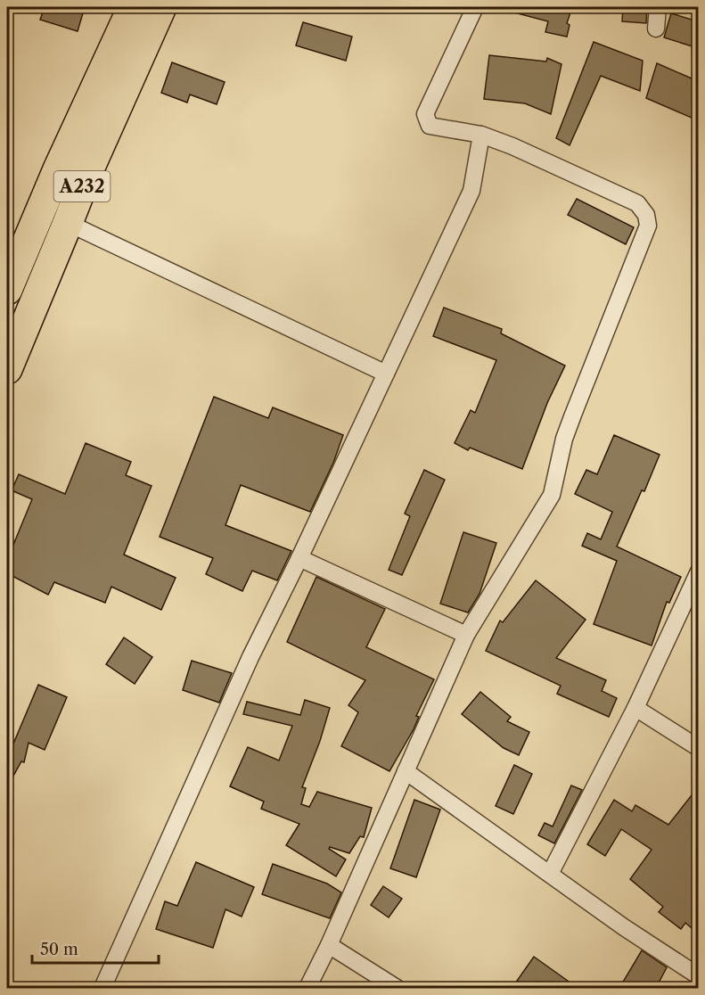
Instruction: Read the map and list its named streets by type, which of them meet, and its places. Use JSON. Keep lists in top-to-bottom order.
{
  "streets": {
    "highway": ["A232"]
  },
  "scale_bar": "50 m"
}
